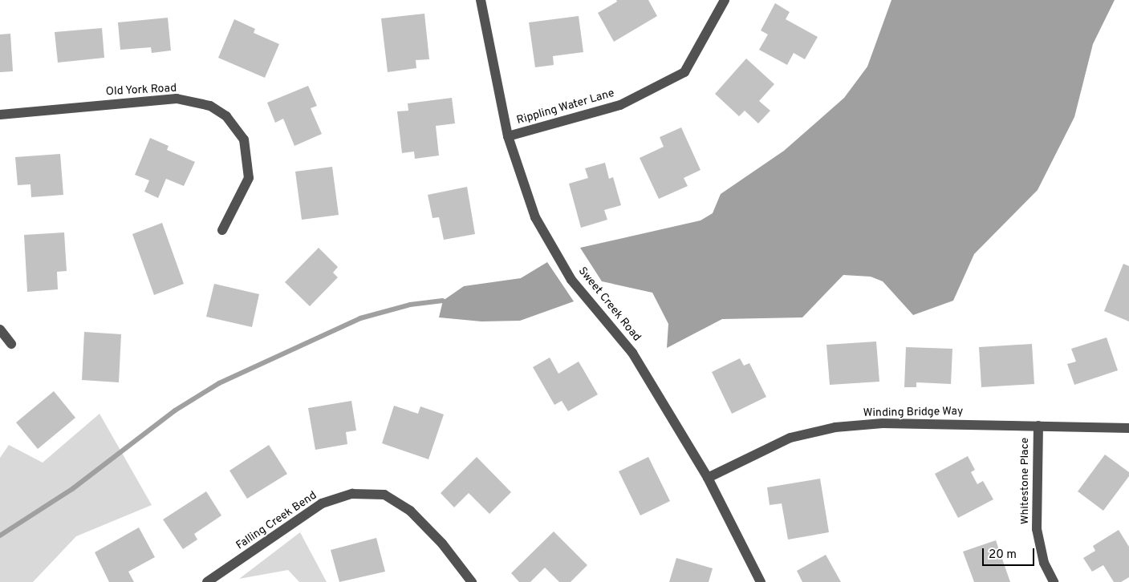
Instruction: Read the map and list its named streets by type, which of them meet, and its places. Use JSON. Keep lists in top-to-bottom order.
{
  "streets": {
    "street": [
      "Old York Road",
      "Rippling Water Lane",
      "Sweet Creek Road",
      "Winding Bridge Way",
      "Whitestone Place",
      "Falling Creek Bend"
    ]
  },
  "crossings": [
    ["Rippling Water Lane", "Sweet Creek Road"],
    ["Sweet Creek Road", "Winding Bridge Way"],
    ["Winding Bridge Way", "Whitestone Place"]
  ],
  "scale_bar": "20 m"
}
